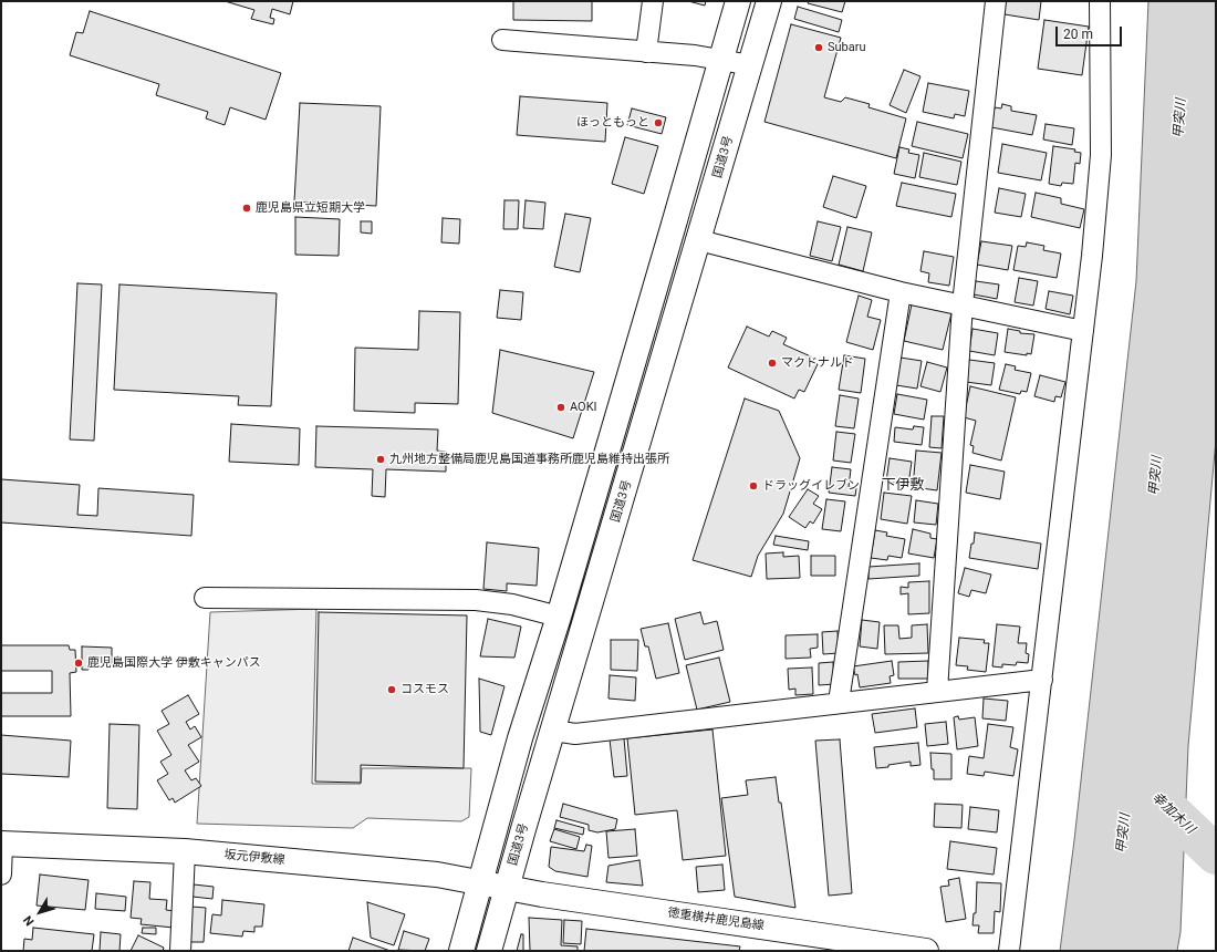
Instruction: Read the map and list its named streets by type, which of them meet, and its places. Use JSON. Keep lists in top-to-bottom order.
{
  "streets": {
    "main road": ["国道3号", "坂元伊敷線", "徳重横井鹿児島線"]
  },
  "crossings": [
    ["国道3号", "坂元伊敷線"],
    ["国道3号", "徳重横井鹿児島線"],
    ["坂元伊敷線", "徳重横井鹿児島線"]
  ],
  "districts": ["下伊敷"],
  "water": ["甲突川", "幸加木川"],
  "places": [
    "Subaru",
    "ほっともっと",
    "鹿児島県立短期大学",
    "マクドナルド",
    "AOKI",
    "九州地方整備局鹿児島国道事務所鹿児島維持出張所",
    "ドラッグイレブン",
    "鹿児島国際大学 伊敷キャンパス",
    "コスモス"
  ],
  "scale_bar": "20 m",
  "north": "bottom left"
}
